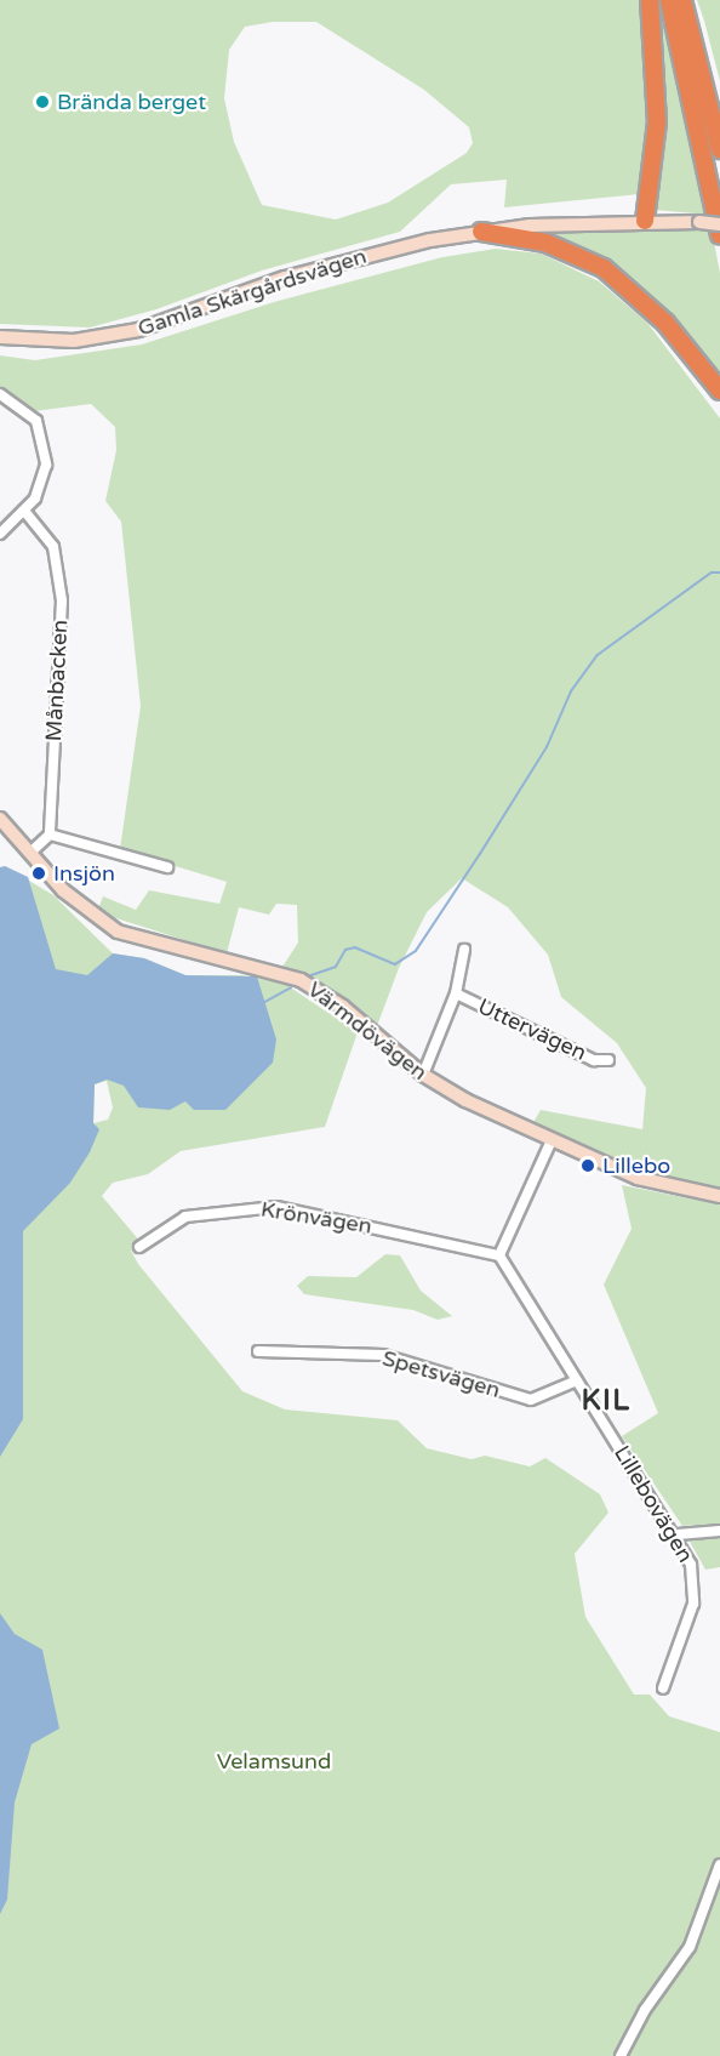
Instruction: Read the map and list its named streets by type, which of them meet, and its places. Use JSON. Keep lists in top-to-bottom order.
{
  "streets": {
    "main road": ["Gamla Skärgårdsvägen", "Värmdövägen"],
    "street": [
      "Månbacken",
      "Uttervägen",
      "Krönvägen",
      "Spetsvägen",
      "Lillebovägen"
    ]
  },
  "crossings": [
    ["Uttervägen", "Värmdövägen"],
    ["Krönvägen", "Lillebovägen"],
    ["Spetsvägen", "Lillebovägen"]
  ],
  "districts": ["KIL"],
  "parks": ["Velamsund"],
  "places": ["Brända berget", "Insjön", "Lillebo"]
}
